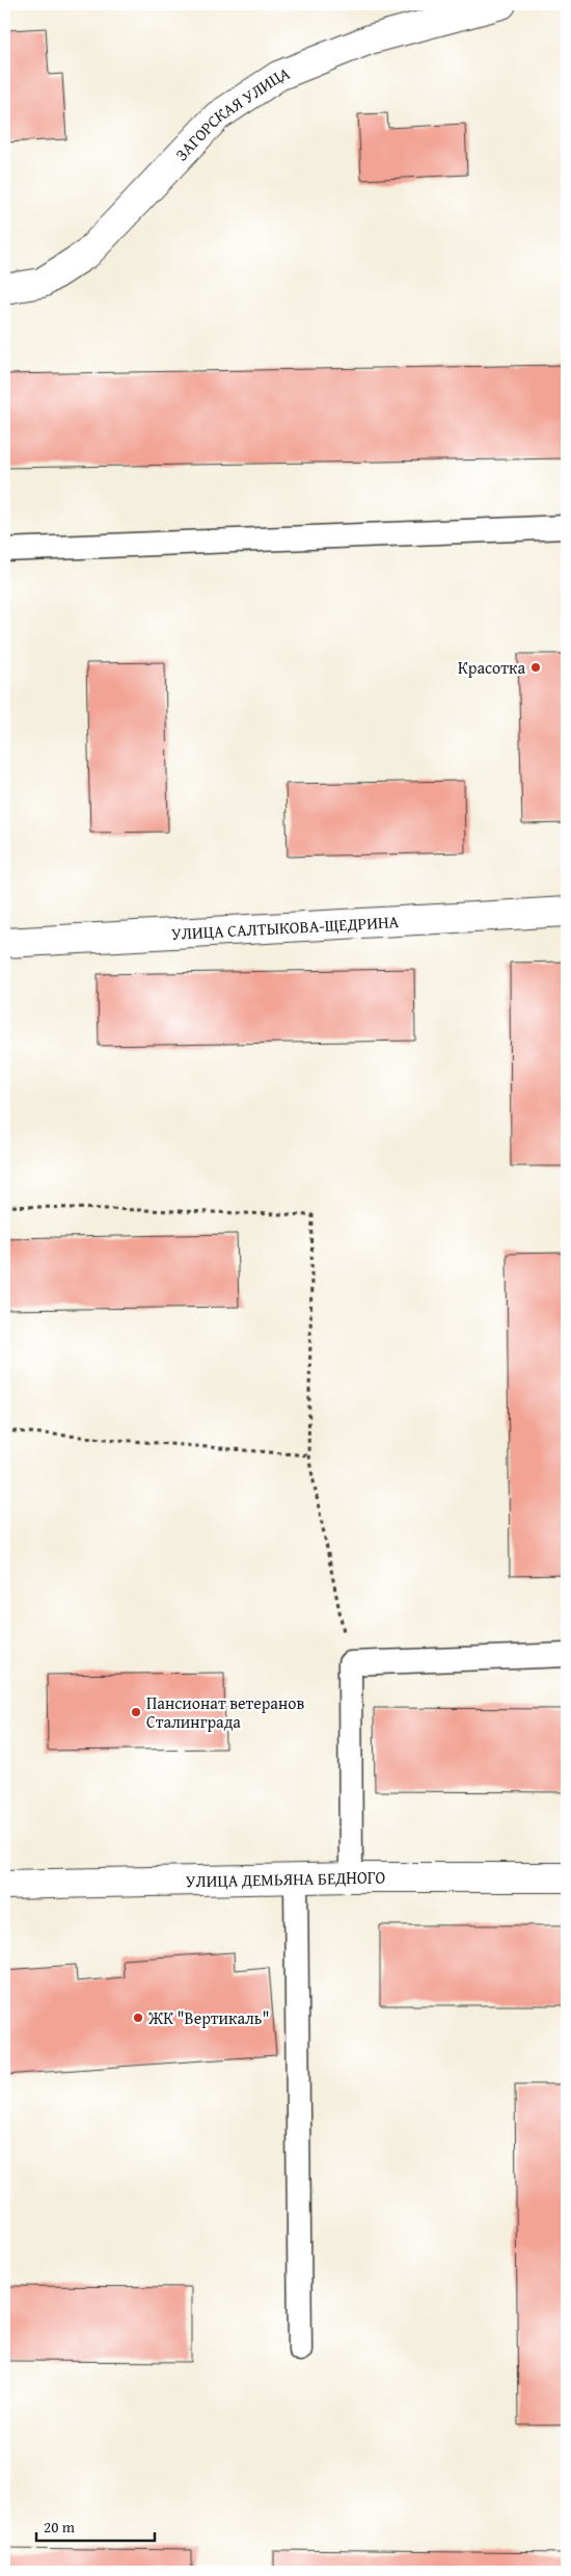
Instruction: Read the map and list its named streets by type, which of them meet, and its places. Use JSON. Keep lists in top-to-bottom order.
{
  "streets": {
    "street": ["ЗАГОРСКАЯ УЛИЦА", "УЛИЦА САЛТЫКОВА-ЩЕДРИНА", "УЛИЦА ДЕМЬЯНА БЕДНОГО"]
  },
  "places": ["Красотка", "Пансионат ветеранов Сталинграда", "ЖК \"Вертикаль\""],
  "scale_bar": "20 m"
}
